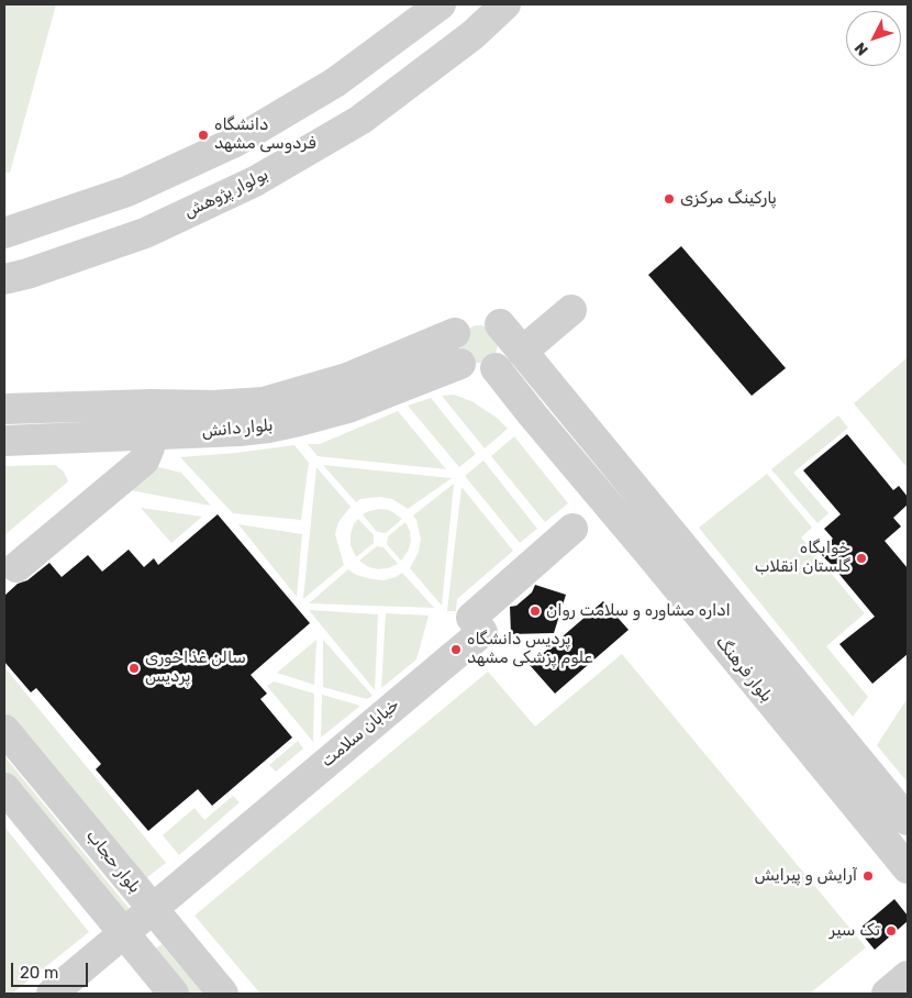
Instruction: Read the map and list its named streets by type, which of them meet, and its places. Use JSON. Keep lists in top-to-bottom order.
{
  "streets": {
    "lane": [
      "بولوار پژوهش",
      "بلوار دانش",
      "بلوار فرهنگ",
      "خیابان سلامت",
      "بلوار حجاب"
    ]
  },
  "crossings": [
    ["بلوار دانش", "بلوار فرهنگ"],
    ["خیابان سلامت", "بلوار حجاب"]
  ],
  "places": [
    "دانشگاه فردوسی مشهد",
    "پارکینگ مرکزی",
    "خوابگاه گلستان انقلاب",
    "اداره مشاوره و سلامت روان",
    "پردیس دانشگاه علوم پزشکی مشهد",
    "سالن غذاخوری پردیس",
    "آرایش و پیرایش",
    "تک سیر"
  ],
  "scale_bar": "20 m",
  "north": "bottom left"
}
